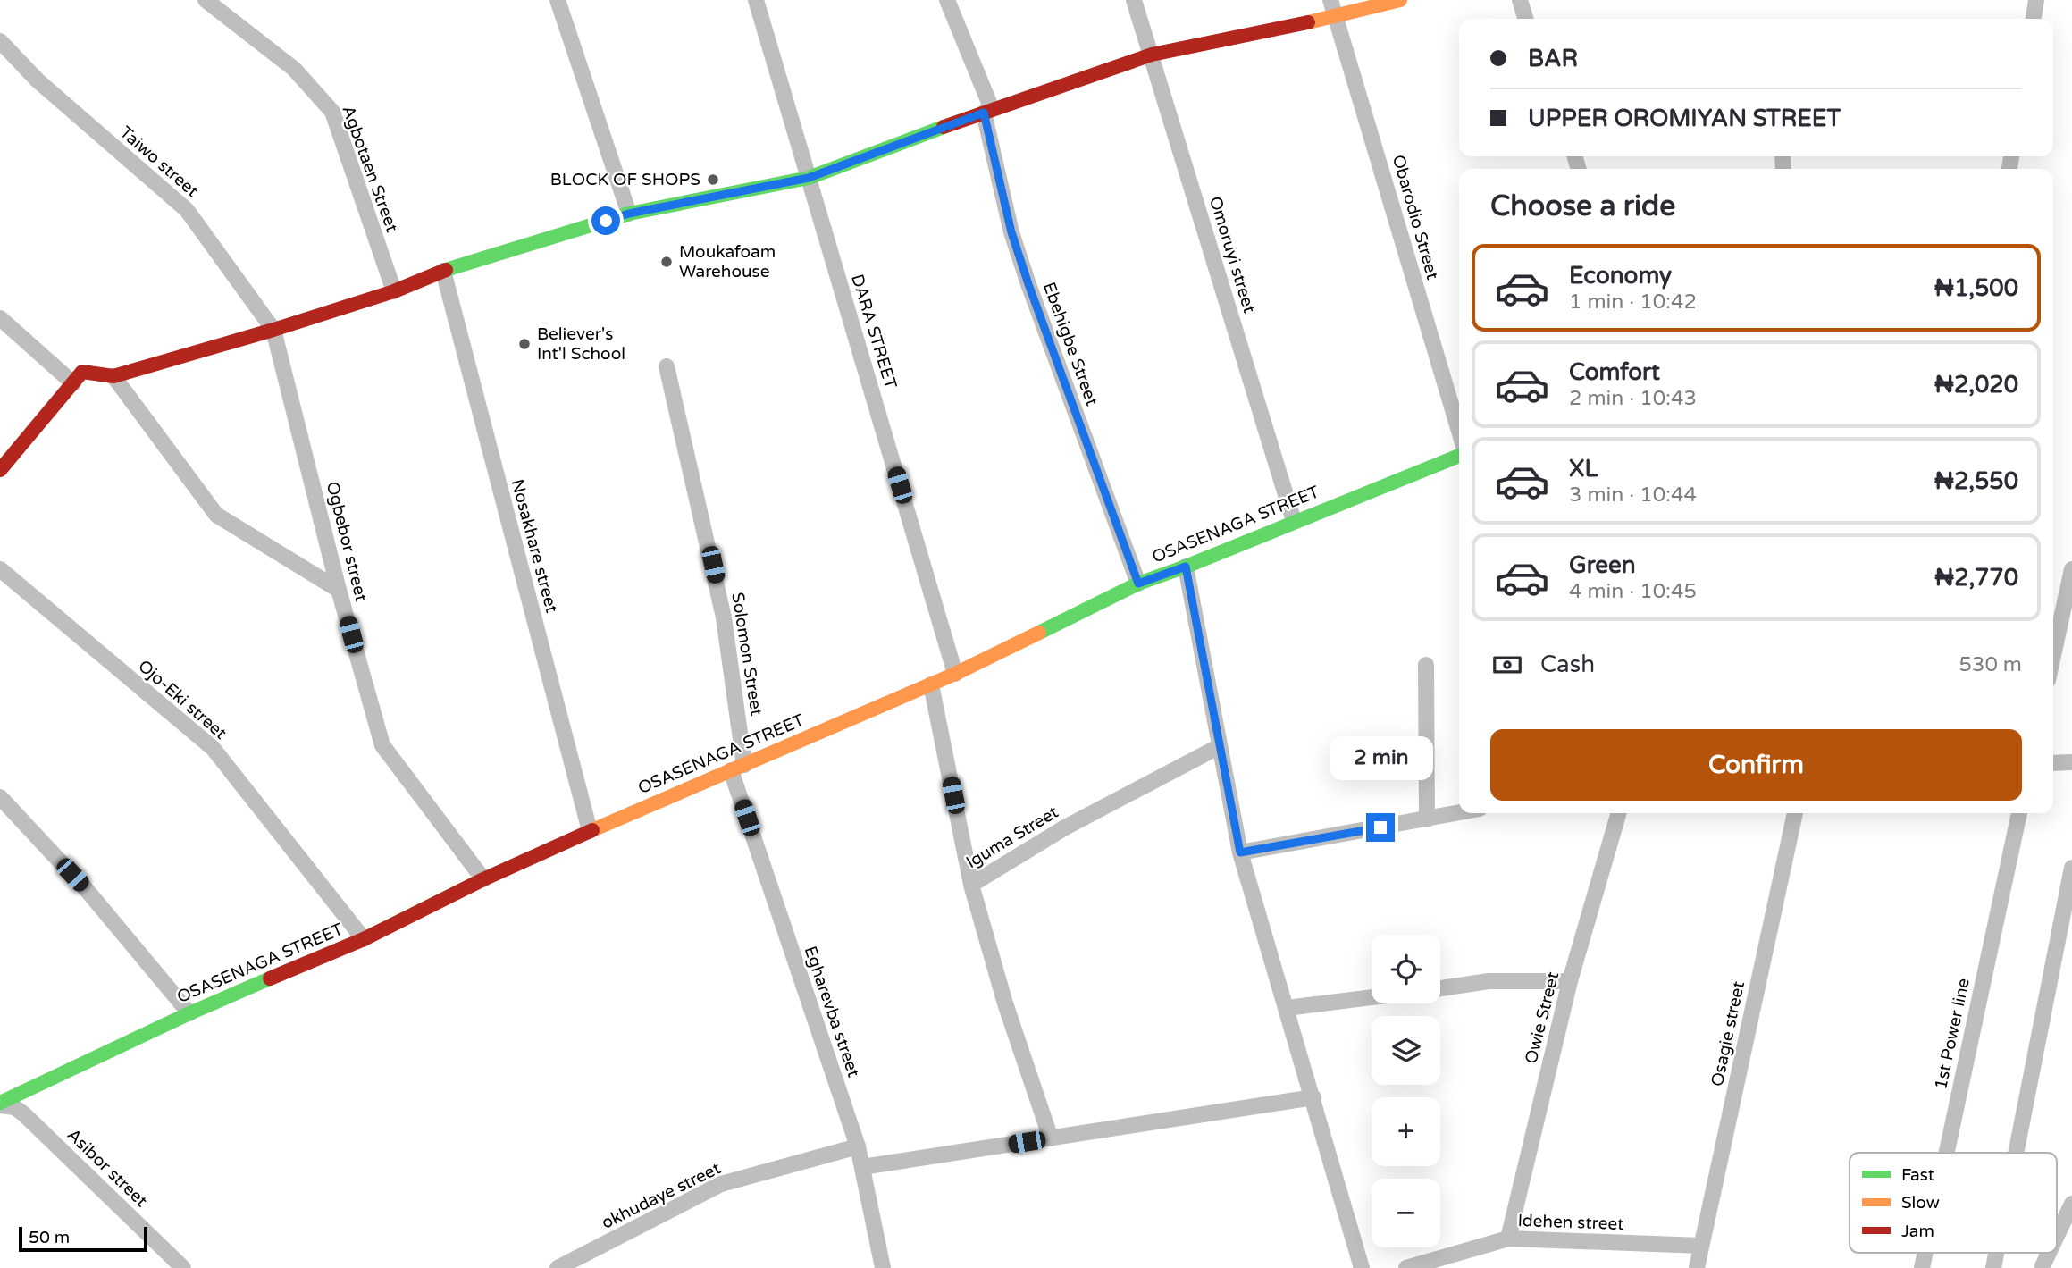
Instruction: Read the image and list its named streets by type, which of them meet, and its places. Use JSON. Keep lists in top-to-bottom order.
{
  "streets": {
    "street": [
      "Taiwo street",
      "Agbotaen Street",
      "Obarodio Street",
      "Omoruyi street",
      "DARA STREET",
      "Ebehigbe Street",
      "OSASENAGA STREET",
      "Ogbebor street",
      "Nosakhare street",
      "Solomon Street",
      "Ojo-Eki street",
      "Iguma Street",
      "Egharevba street",
      "Owie Street",
      "Osagie street",
      "1st Power line",
      "Asibor street",
      "okhudaye street",
      "Idehen street"
    ]
  },
  "crossings": [
    ["Taiwo street", "Ogbebor street"],
    ["Omoruyi street", "OSASENAGA STREET"],
    ["DARA STREET", "OSASENAGA STREET"],
    ["Ebehigbe Street", "OSASENAGA STREET"],
    ["OSASENAGA STREET", "Ogbebor street"],
    ["OSASENAGA STREET", "Nosakhare street"],
    ["OSASENAGA STREET", "Solomon Street"],
    ["OSASENAGA STREET", "Ojo-Eki street"],
    ["OSASENAGA STREET", "Iguma Street"],
    ["OSASENAGA STREET", "Egharevba street"],
    ["OSASENAGA STREET", "Asibor street"],
    ["Solomon Street", "Egharevba street"],
    ["Egharevba street", "okhudaye street"],
    ["Owie Street", "Idehen street"],
    ["Osagie street", "Idehen street"]
  ],
  "places": ["BLOCK OF SHOPS", "Moukafoam Warehouse", "Believer's Int'l School"],
  "legend": ["Fast", "Slow", "Jam"],
  "scale_bar": "50 m",
  "page": {
    "banner": ["BAR", "UPPER OROMIYAN STREET"],
    "heading": "Choose a ride",
    "list": [
      {
        "name": "Economy",
        "note": "1 min · 10:42",
        "value": "₦1,500"
      },
      {
        "name": "Comfort",
        "note": "2 min · 10:43",
        "value": "₦2,020"
      },
      {
        "name": "XL",
        "note": "3 min · 10:44",
        "value": "₦2,550"
      },
      {
        "name": "Green",
        "note": "4 min · 10:45",
        "value": "₦2,770"
      }
    ],
    "pay": ["Cash", "530 m"],
    "buttons": "Confirm",
    "bubble": "2 min",
    "map_buttons": ["+", "−"],
    "scale": "50 m"
  }
}
